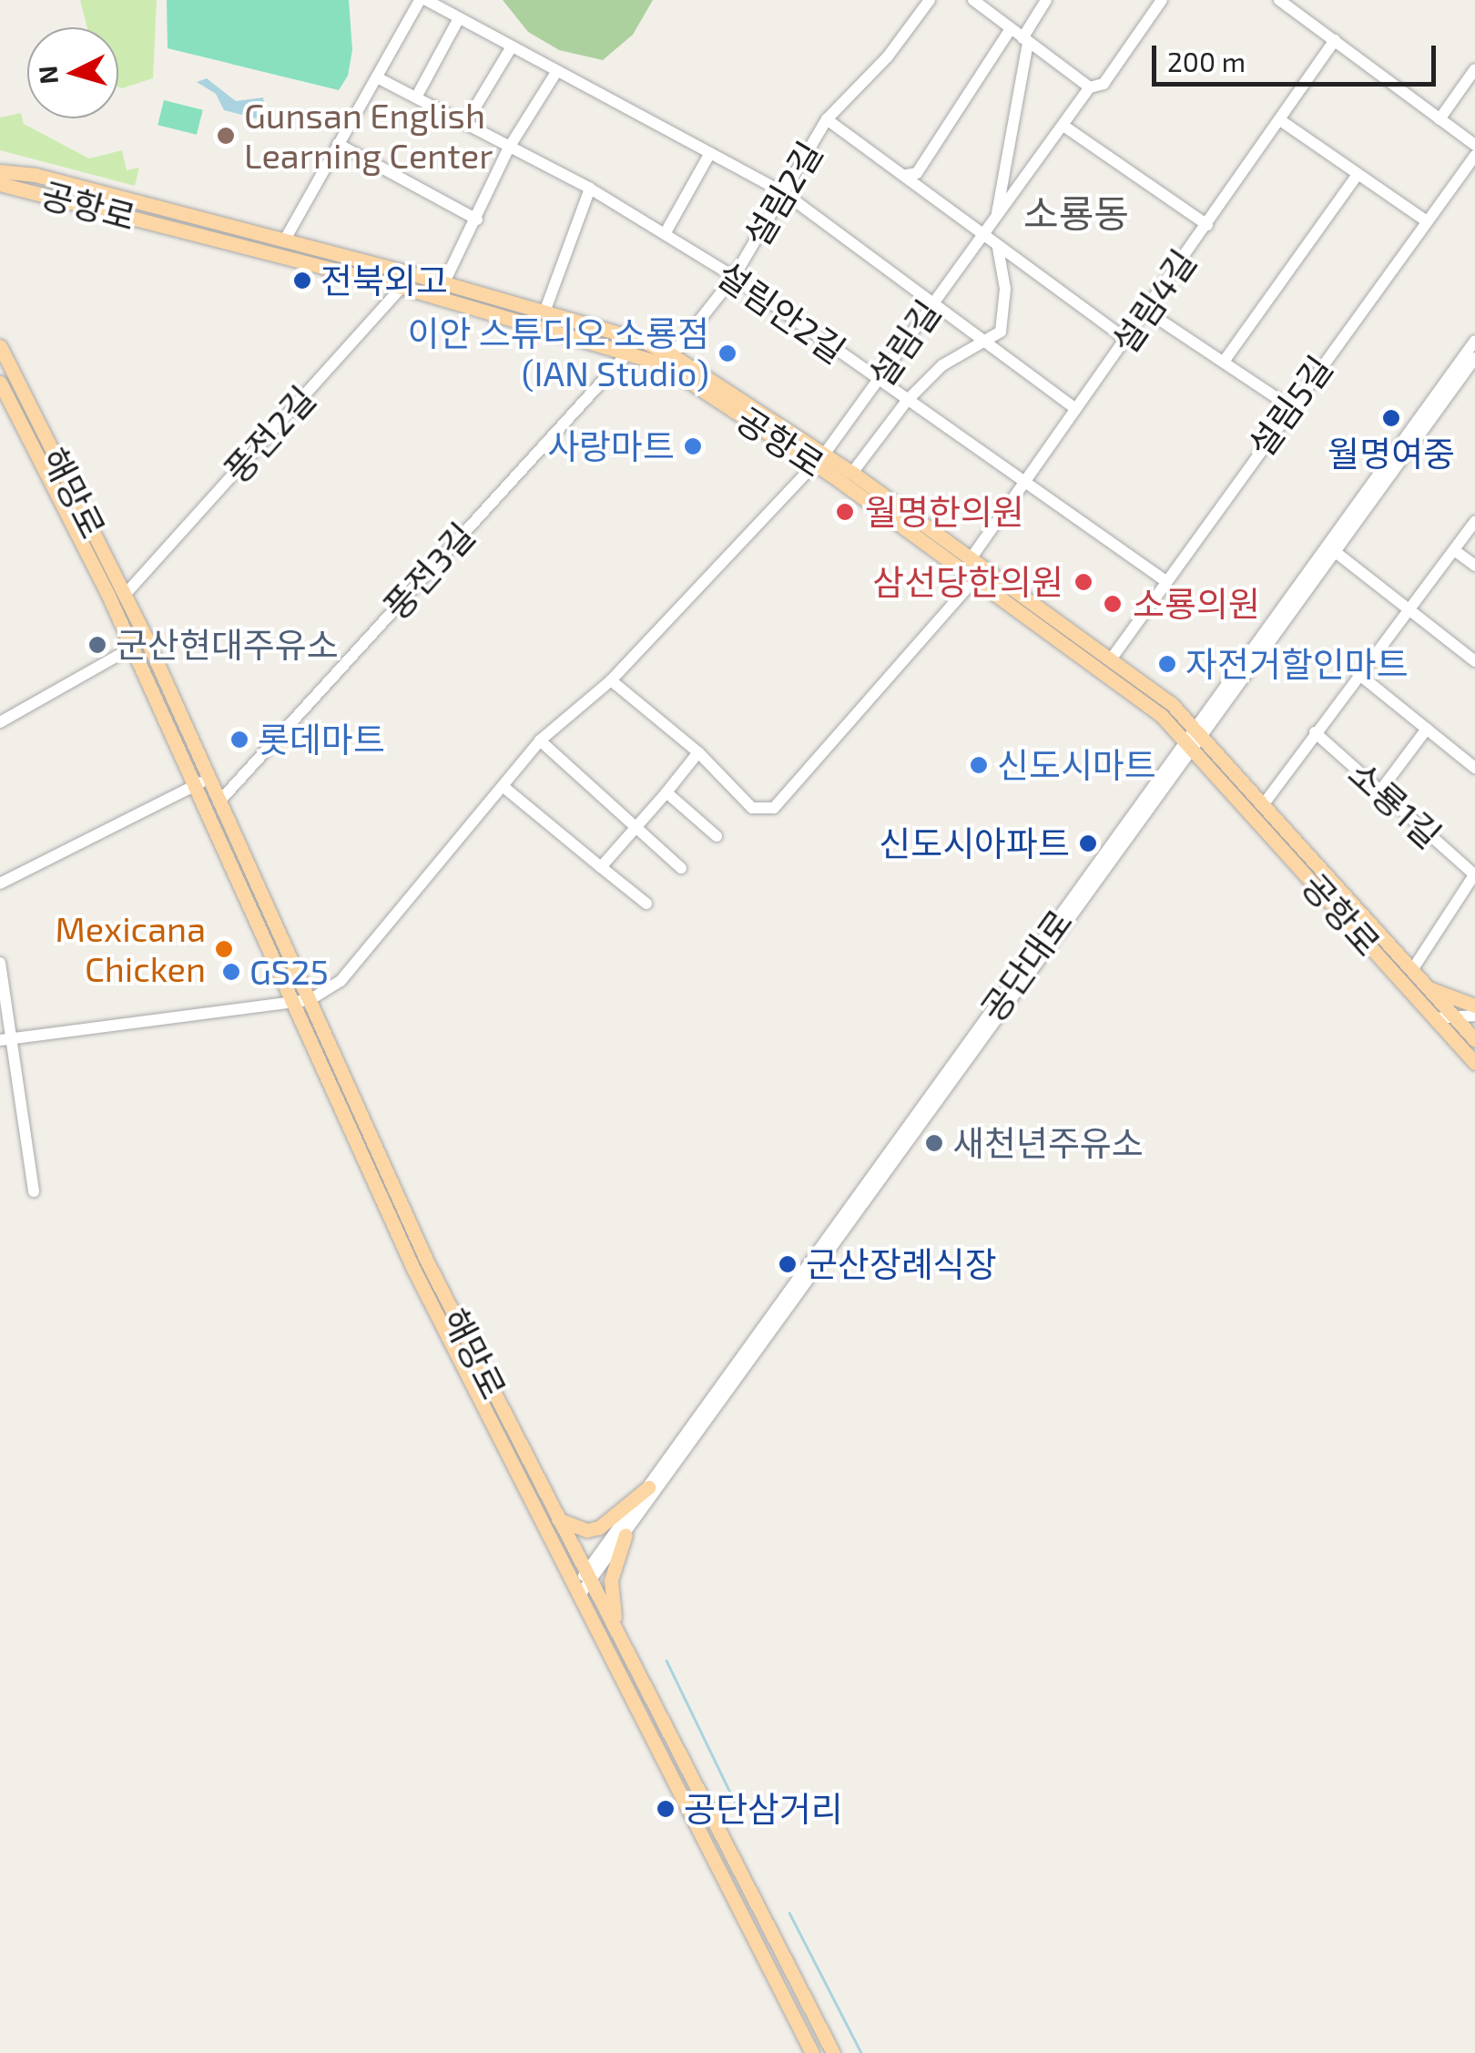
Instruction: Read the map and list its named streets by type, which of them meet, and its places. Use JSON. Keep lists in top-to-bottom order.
{
  "streets": {
    "main road": ["공항로", "해망로"],
    "street": [
      "설림2길",
      "설림4길",
      "설림안2길",
      "설림길",
      "설림5길",
      "풍전2길",
      "풍전3길",
      "소룡1길",
      "공단대로"
    ]
  },
  "crossings": [
    ["설림2길", "공항로"],
    ["설림2길", "설림안2길"],
    ["공항로", "설림4길"],
    ["공항로", "설림길"],
    ["공항로", "설림5길"],
    ["공항로", "풍전2길"],
    ["공항로", "풍전3길"],
    ["공항로", "공단대로"],
    ["설림4길", "설림안2길"],
    ["설림안2길", "설림길"],
    ["설림안2길", "설림5길"],
    ["설림길", "해망로"],
    ["풍전2길", "해망로"],
    ["해망로", "풍전3길"],
    ["해망로", "공단대로"]
  ],
  "districts": ["소룡동"],
  "places": [
    "Gunsan English Learning Center",
    "전북외고",
    "이안 스튜디오 소룡점 (IAN Studio)",
    "월명여중",
    "사랑마트",
    "월명한의원",
    "삼선당한의원",
    "소룡의원",
    "군산현대주유소",
    "자전거할인마트",
    "롯데마트",
    "신도시마트",
    "신도시아파트",
    "Mexicana Chicken",
    "GS25",
    "새천년주유소",
    "군산장례식장",
    "공단삼거리"
  ],
  "scale_bar": "200 m",
  "north": "left"
}
